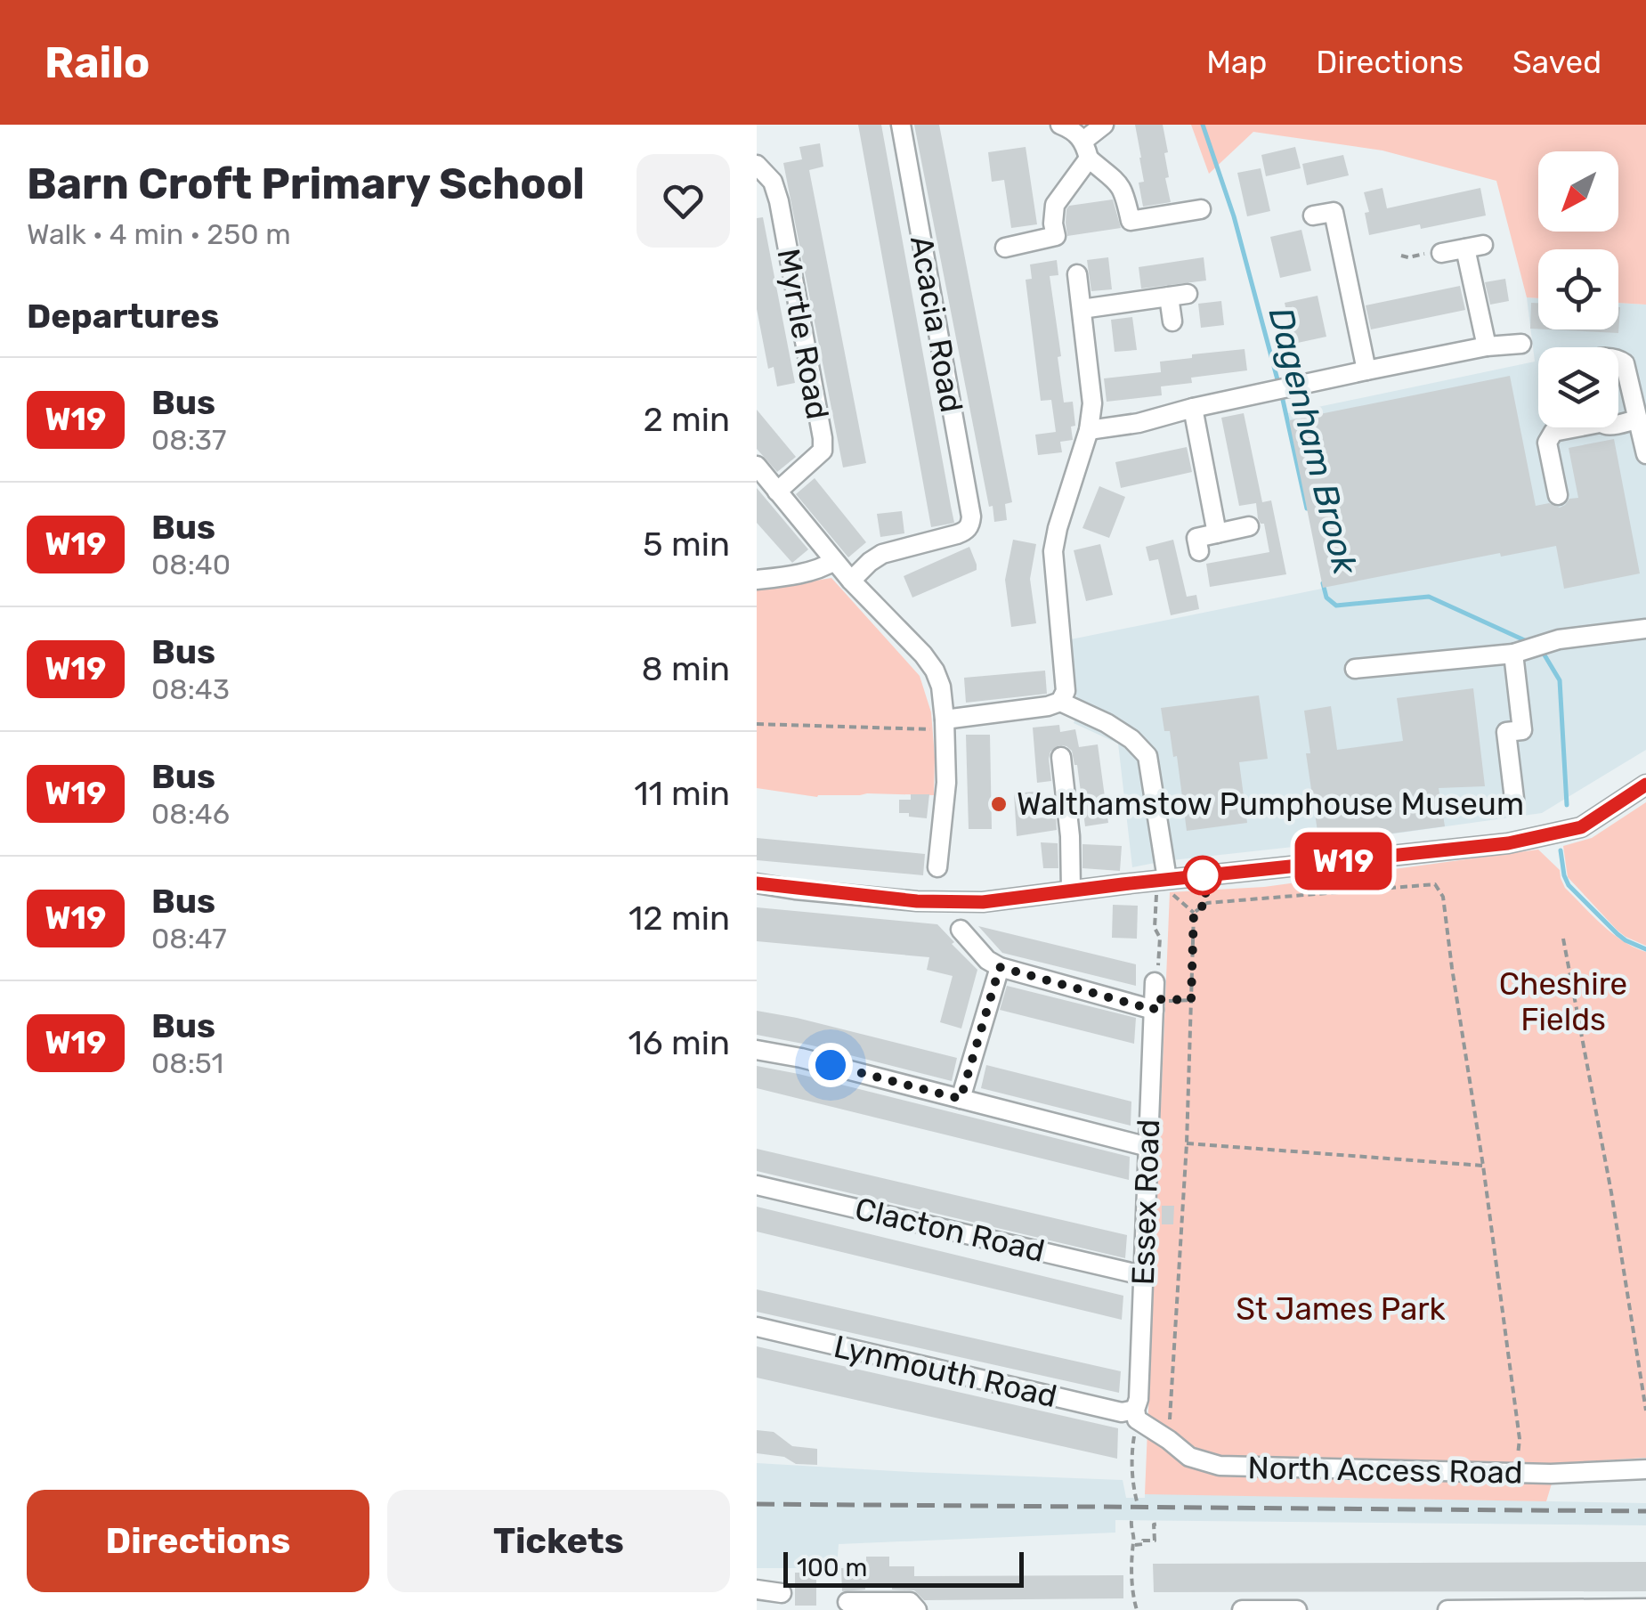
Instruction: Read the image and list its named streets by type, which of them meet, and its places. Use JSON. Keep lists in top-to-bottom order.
{
  "streets": {
    "street": [
      "Acacia Road",
      "Myrtle Road",
      "Essex Road",
      "Clacton Road",
      "Lynmouth Road",
      "North Access Road"
    ]
  },
  "crossings": [
    ["Essex Road", "Clacton Road"],
    ["Essex Road", "Lynmouth Road"],
    ["Essex Road", "North Access Road"],
    ["Lynmouth Road", "North Access Road"]
  ],
  "water": ["Dagenham Brook"],
  "parks": ["Cheshire Fields", "St James Park"],
  "places": ["Walthamstow Pumphouse Museum"],
  "lines": ["bus line W19"],
  "scale_bar": "100 m",
  "north": "bottom left",
  "page": {
    "header": "Railo",
    "nav": ["Map", "Directions", "Saved"],
    "heading": [
      ["Barn Croft Primary School", "Walk · 4 min · 250 m"],
      "Departures"
    ],
    "on_map": "W19",
    "list": [
      {
        "mark": "W19",
        "name": "Bus",
        "note": "08:37",
        "value": "2 min"
      },
      {
        "mark": "W19",
        "name": "Bus",
        "note": "08:40",
        "value": "5 min"
      },
      {
        "mark": "W19",
        "name": "Bus",
        "note": "08:43",
        "value": "8 min"
      },
      {
        "mark": "W19",
        "name": "Bus",
        "note": "08:46",
        "value": "11 min"
      },
      {
        "mark": "W19",
        "name": "Bus",
        "note": "08:47",
        "value": "12 min"
      },
      {
        "mark": "W19",
        "name": "Bus",
        "note": "08:51",
        "value": "16 min"
      }
    ],
    "buttons": ["Directions", "Tickets"],
    "scale": "100 m"
  }
}
